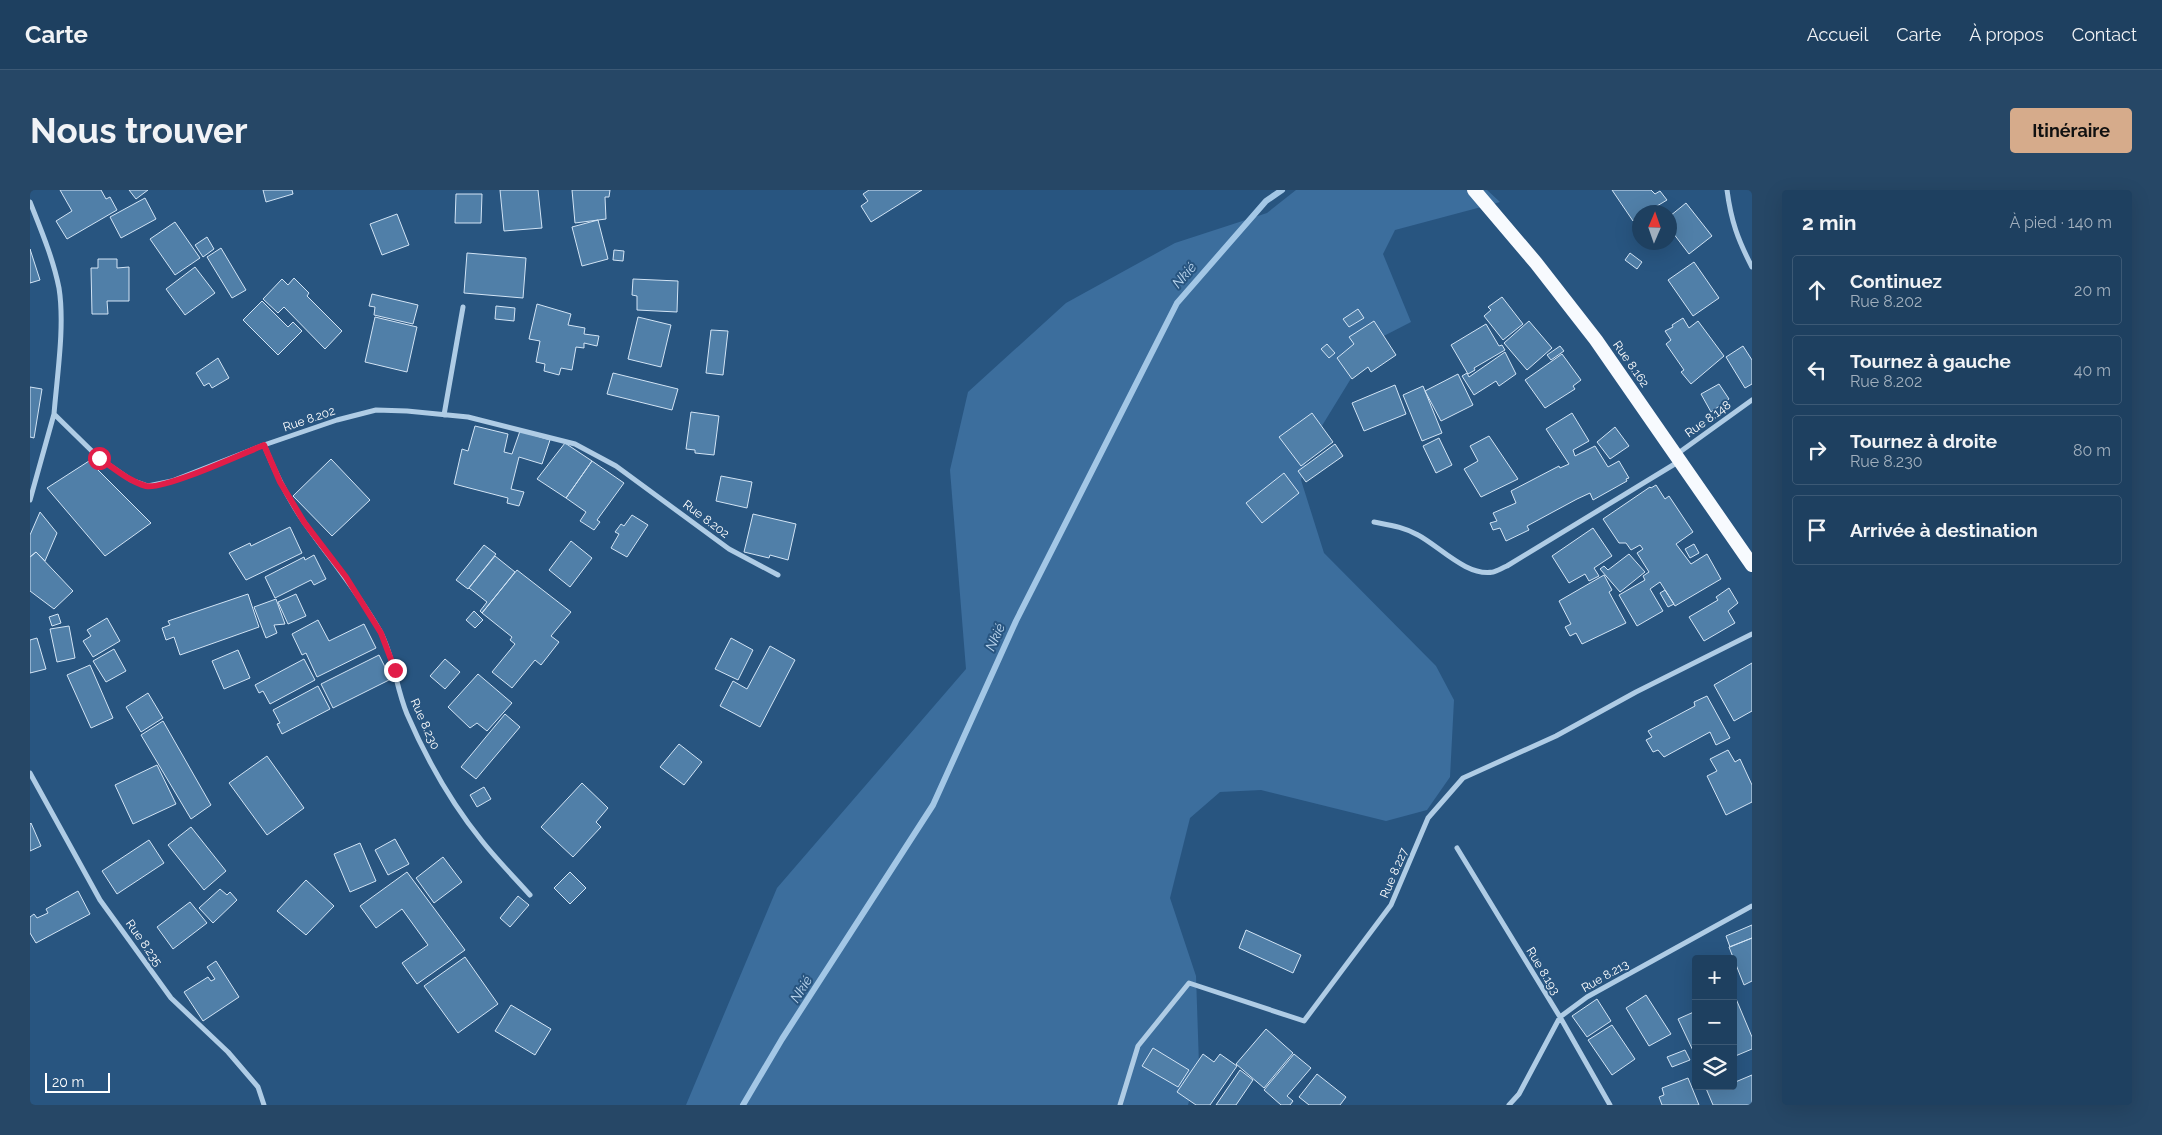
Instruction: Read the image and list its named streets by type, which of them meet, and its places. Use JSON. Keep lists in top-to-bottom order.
{
  "streets": {
    "highway": ["Rue 8.162"],
    "street": [
      "Rue 8.202",
      "Rue 8.148",
      "Rue 8.230",
      "Rue 8.227",
      "Rue 8.235",
      "Rue 8.193",
      "Rue 8.213"
    ]
  },
  "crossings": [
    ["Rue 8.162", "Rue 8.148"],
    ["Rue 8.202", "Rue 8.230"],
    ["Rue 8.193", "Rue 8.213"]
  ],
  "water": ["Nkié"],
  "scale_bar": "20 m",
  "north": "top",
  "page": {
    "header": "Carte",
    "nav": [
      "Accueil",
      "Carte",
      "À propos",
      "Contact"
    ],
    "buttons": "Itinéraire",
    "title": "Nous trouver",
    "heading": ["2 min", "À pied · 140 m"],
    "list": [
      ["Continuez", "Rue 8.202", "20 m"],
      ["Tournez à gauche", "Rue 8.202", "40 m"],
      ["Tournez à droite", "Rue 8.230", "80 m"],
      "Arrivée à destination"
    ],
    "map_buttons": ["+", "−"],
    "scale": "20 m"
  }
}
